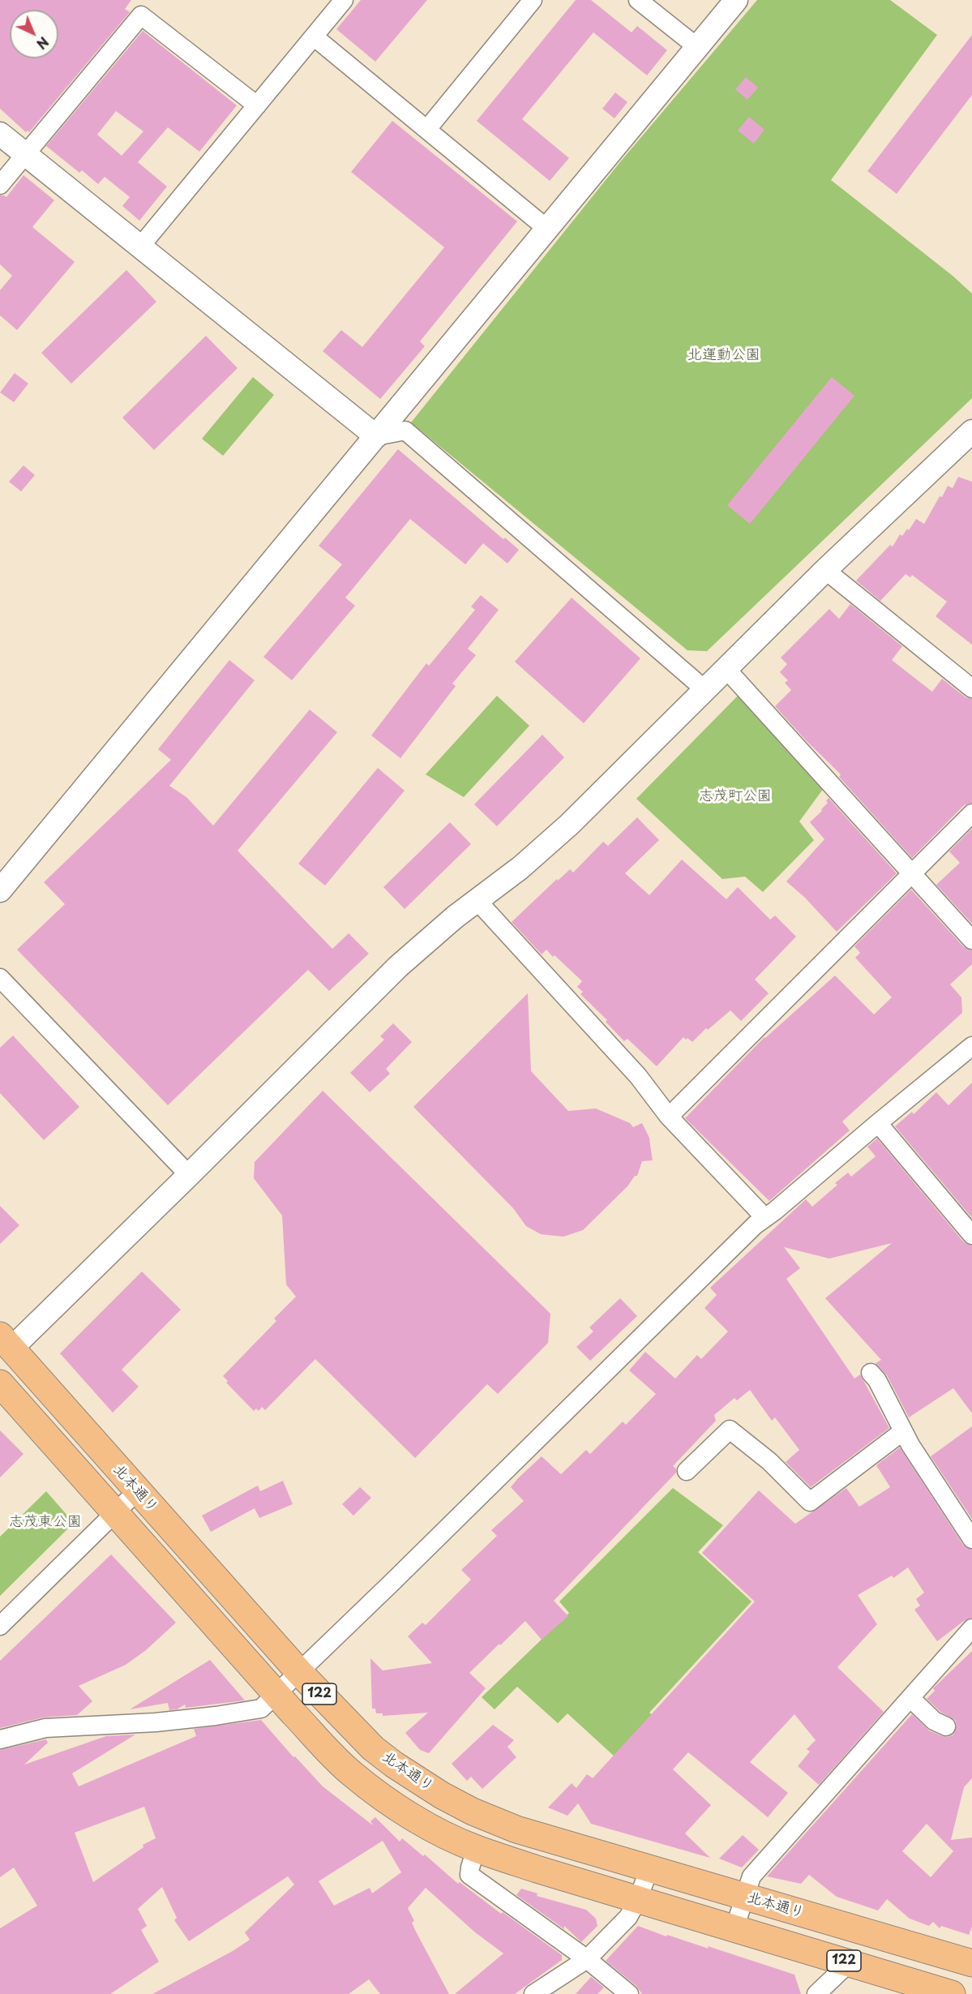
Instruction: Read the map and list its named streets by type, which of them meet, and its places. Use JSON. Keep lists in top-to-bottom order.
{
  "streets": {
    "highway": ["北本通り", "122"]
  },
  "parks": ["北運動公園", "志茂町公園", "志茂東公園"],
  "north": "bottom right"
}
